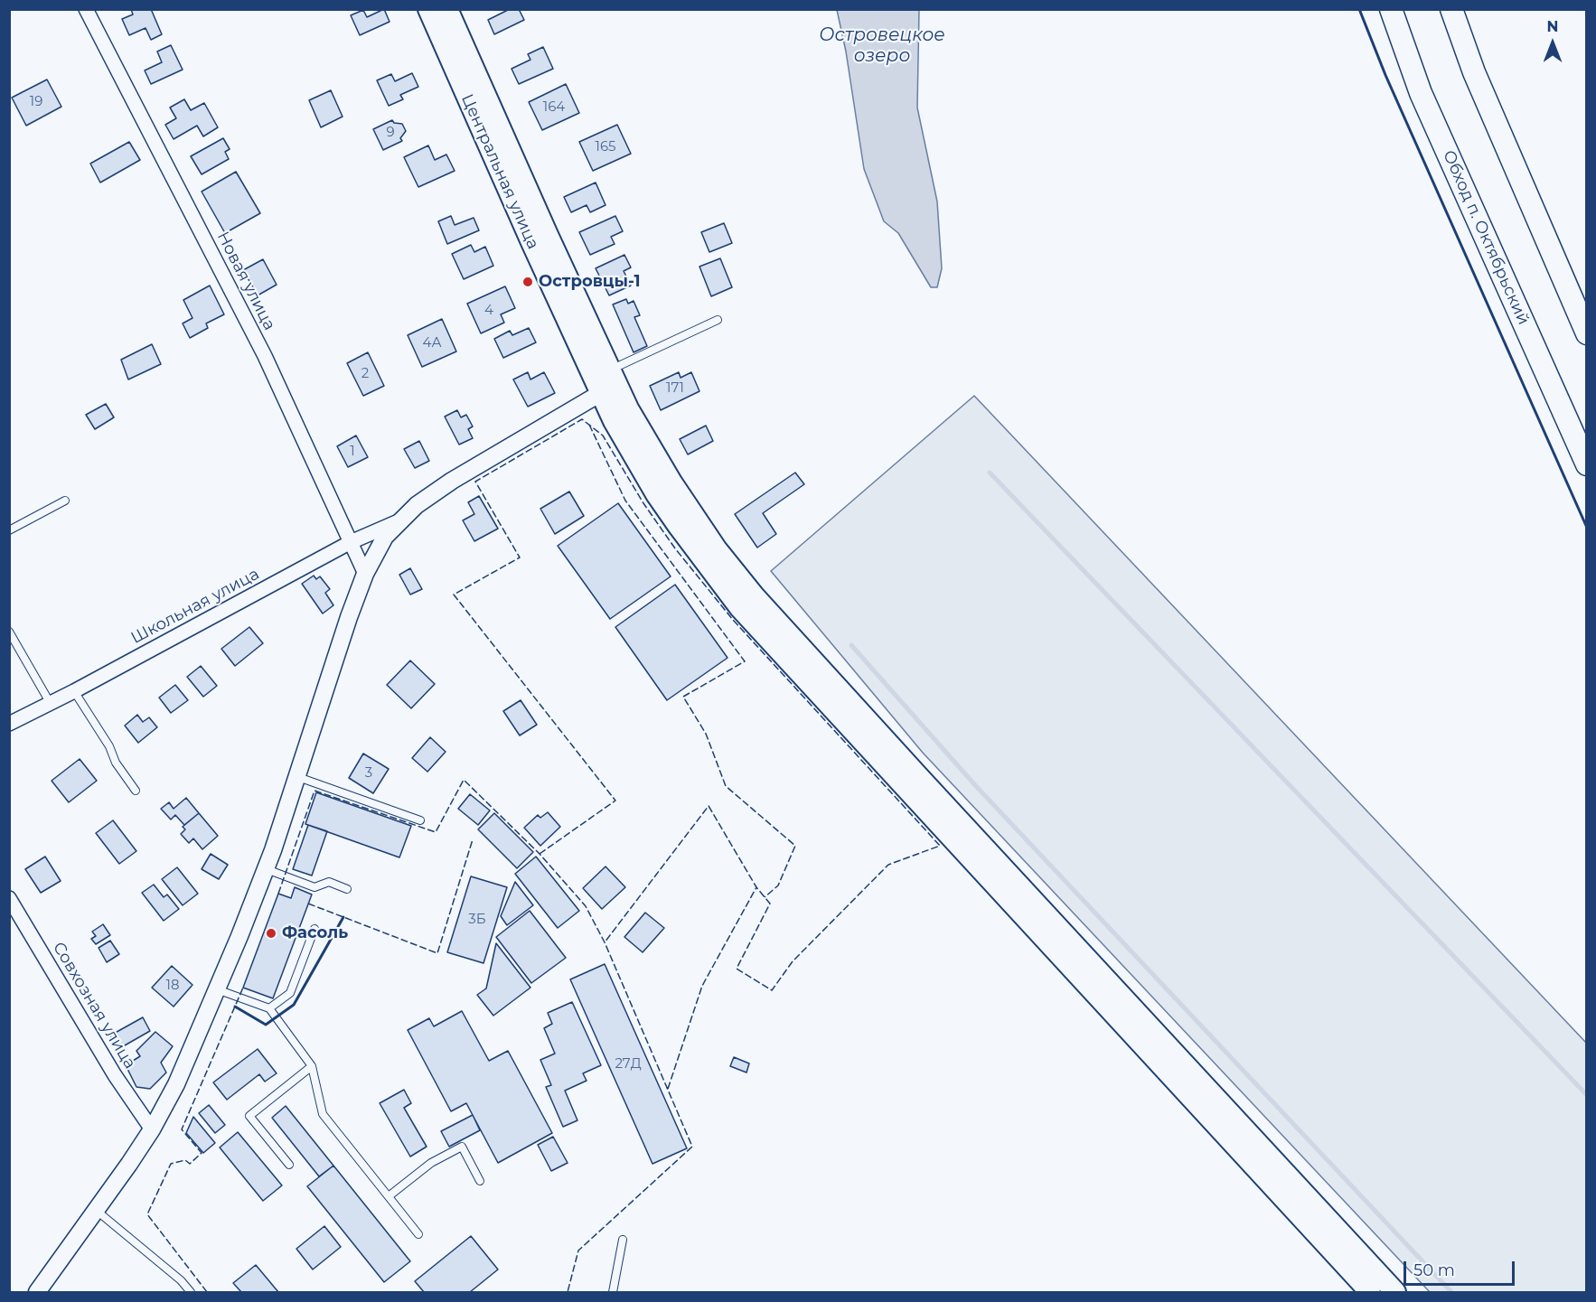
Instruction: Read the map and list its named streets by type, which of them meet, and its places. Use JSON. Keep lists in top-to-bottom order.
{
  "streets": {
    "highway": ["Обход п. Октябрьский"],
    "main road": ["Центральная улица"],
    "street": ["Новая улица", "Школьная улица", "Совхозная улица"]
  },
  "crossings": [
    ["Новая улица", "Школьная улица"]
  ],
  "water": ["Островецкое озеро"],
  "places": ["Островцы-1", "Фасоль"],
  "house_numbers": [
    "19",
    "164",
    "9",
    "165",
    "4",
    "4А",
    "2",
    "171",
    "1",
    "3",
    "3Б",
    "18",
    "27Д"
  ],
  "scale_bar": "50 m",
  "north": "top"
}
